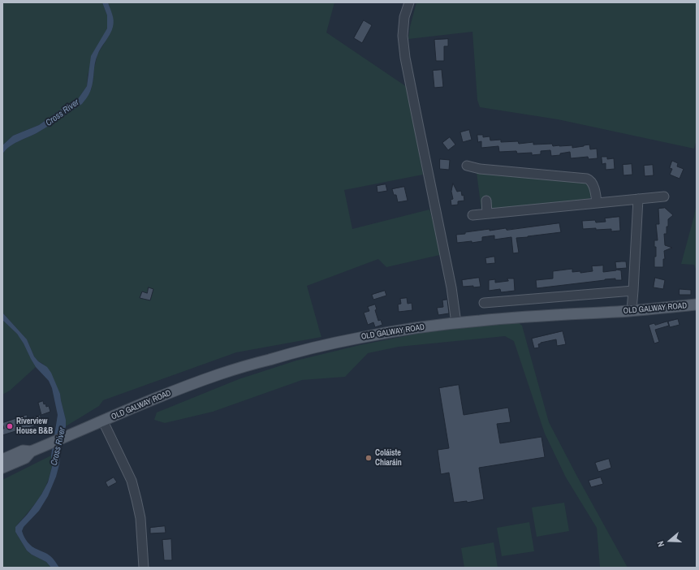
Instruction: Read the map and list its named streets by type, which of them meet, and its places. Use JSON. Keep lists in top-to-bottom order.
{
  "streets": {
    "main road": ["OLD GALWAY ROAD"]
  },
  "water": ["Cross River"],
  "places": ["Riverview House B&B", "Coláiste Chiaráin"],
  "north": "left"
}
